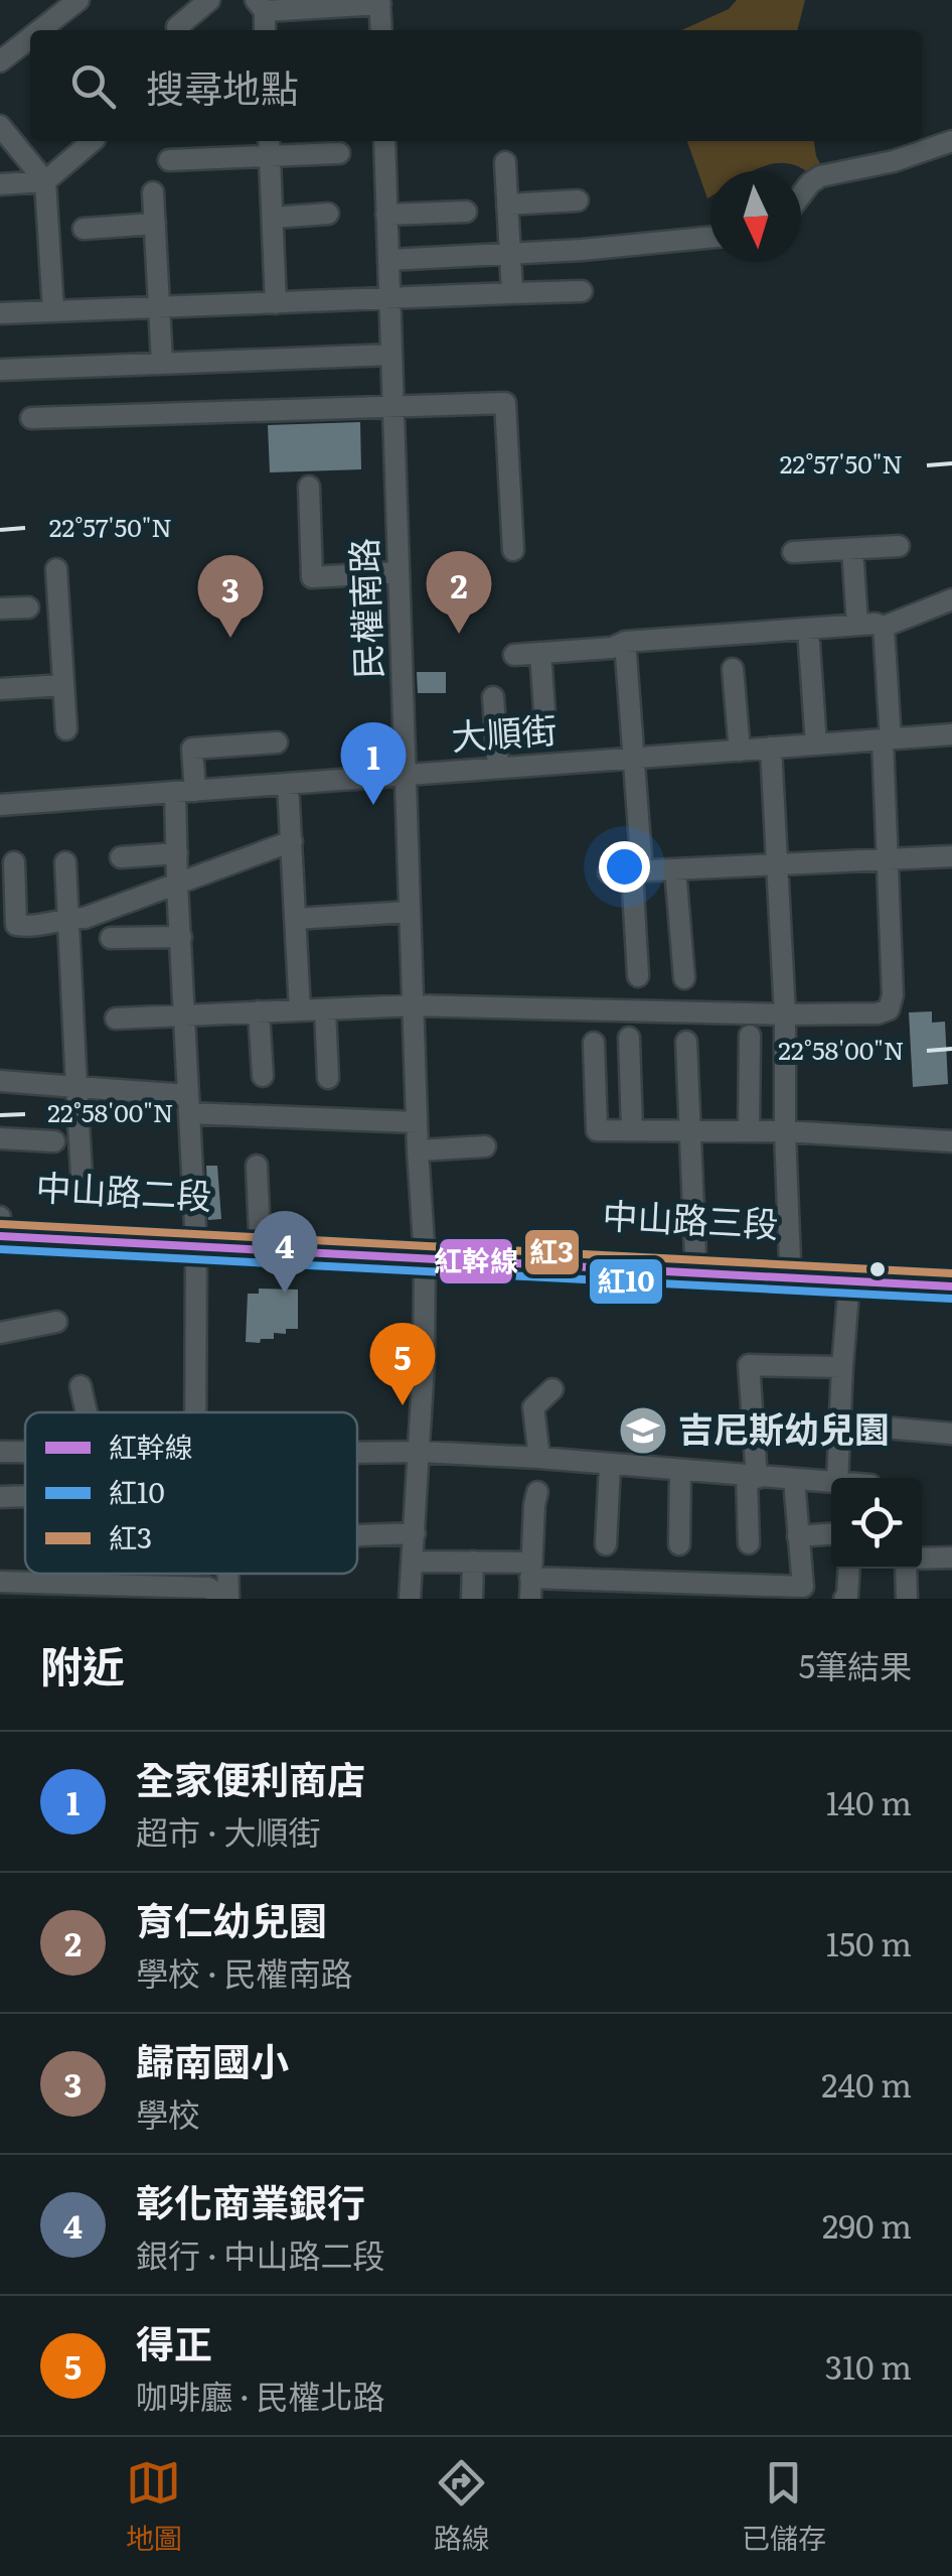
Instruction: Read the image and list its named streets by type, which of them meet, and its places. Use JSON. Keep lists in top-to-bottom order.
{
  "streets": {
    "main road": ["中山路二段", "中山路三段"],
    "street": ["民權南路", "大順街"]
  },
  "crossings": [
    ["民權南路", "大順街"],
    ["民權南路", "中山路二段"],
    ["民權南路", "中山路三段"],
    ["中山路二段", "中山路三段"]
  ],
  "places": {
    "school or university": ["吉尼斯幼兒園"]
  },
  "lines": ["transit line 紅3", "transit line 紅幹線", "transit line 紅10"],
  "legend": ["紅幹線", "紅10", "紅3"],
  "north": "bottom",
  "page": {
    "search": "搜尋地點",
    "pins": [
      "2",
      "3",
      "1",
      "4",
      "5"
    ],
    "heading": ["附近", "5筆結果"],
    "list": [
      {
        "mark": "1",
        "name": "全家便利商店",
        "note": "超市 · 大順街",
        "value": "140 m"
      },
      {
        "mark": "2",
        "name": "育仁幼兒園",
        "note": "學校 · 民權南路",
        "value": "150 m"
      },
      {
        "mark": "3",
        "name": "歸南國小",
        "note": "學校",
        "value": "240 m"
      },
      {
        "mark": "4",
        "name": "彰化商業銀行",
        "note": "銀行 · 中山路二段",
        "value": "290 m"
      },
      {
        "mark": "5",
        "name": "得正",
        "note": "咖啡廳 · 民權北路",
        "value": "310 m"
      }
    ],
    "nav": ["地圖", "路線", "已儲存"]
  },
  "coordinates": ["22°57'50\"N", "22°58'00\"N"]
}
